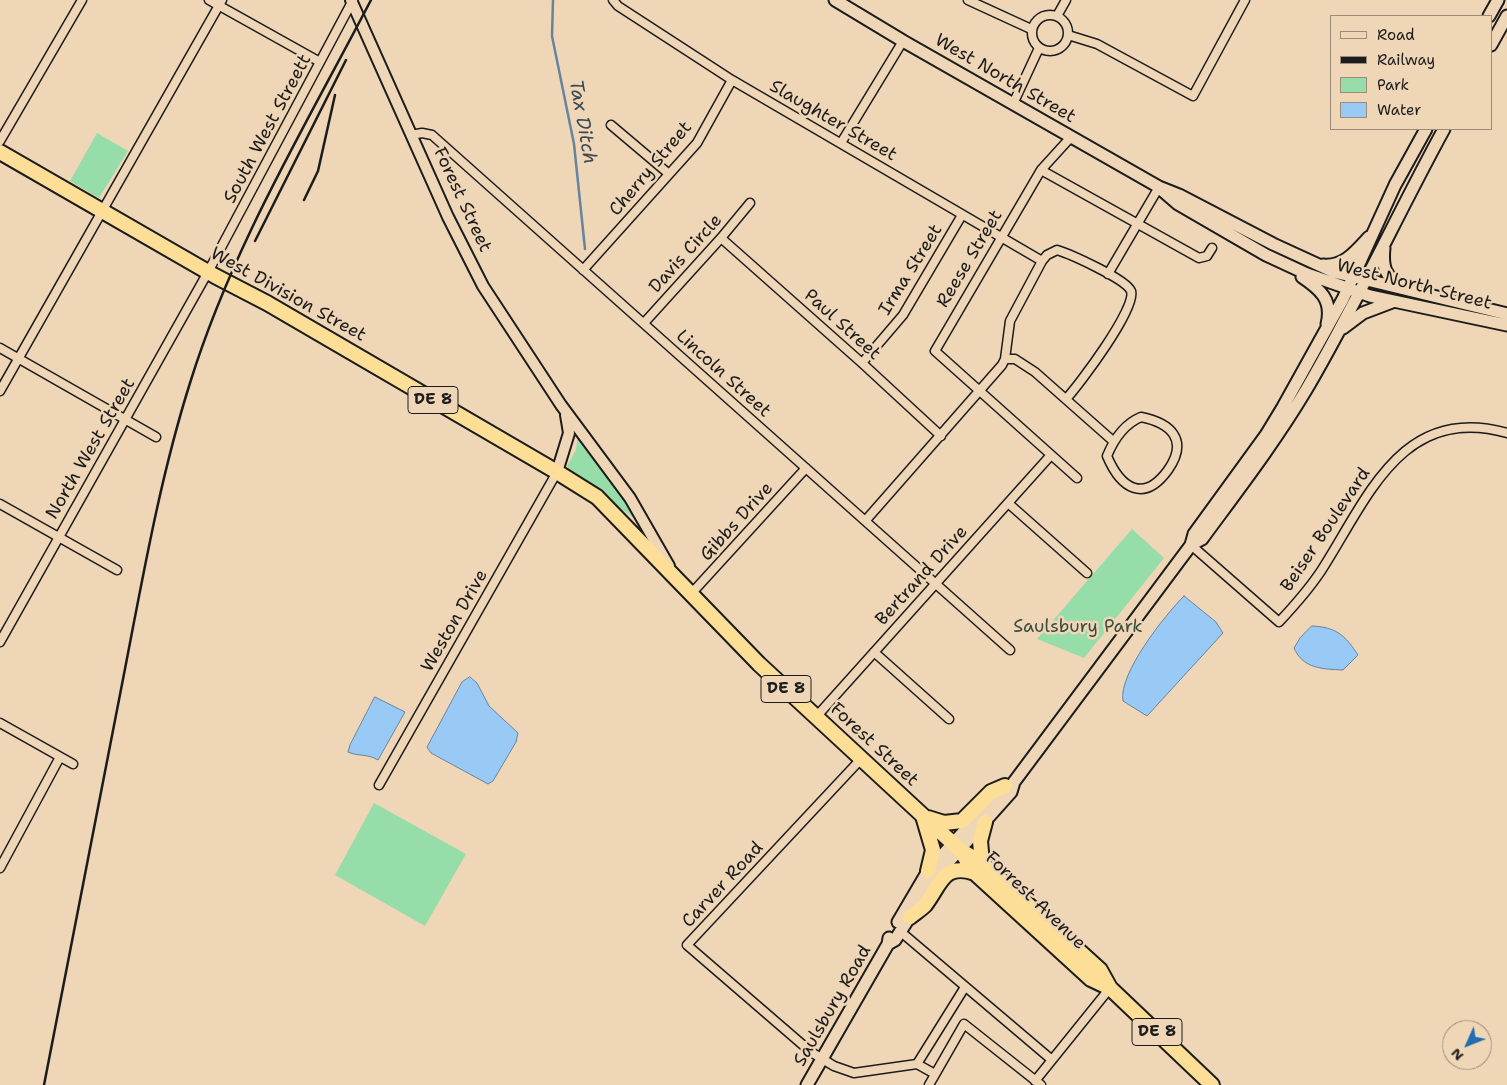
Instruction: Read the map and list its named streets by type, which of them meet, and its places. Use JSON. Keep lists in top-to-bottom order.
{
  "streets": {
    "highway": [
      "Forest Street",
      "West Division Street",
      "DE 8",
      "Forrest Avenue"
    ],
    "main road": ["West North Street", "Saulsbury Road"],
    "street": [
      "Slaughter Street",
      "South West Streett",
      "Cherry Street",
      "Davis Circle",
      "Reese Street",
      "Irma Street",
      "Paul Street",
      "Lincoln Street",
      "North West Street",
      "Gibbs Drive",
      "Beiser Boulevard",
      "Bertrand Drive",
      "Weston Drive",
      "Carver Road"
    ]
  },
  "crossings": [
    ["West North Street", "Reese Street"],
    ["Slaughter Street", "Cherry Street"],
    ["Slaughter Street", "Reese Street"],
    ["Slaughter Street", "Irma Street"],
    ["South West Streett", "Forest Street"],
    ["South West Streett", "West Division Street"],
    ["South West Streett", "North West Street"],
    ["Cherry Street", "Lincoln Street"],
    ["Forest Street", "West Division Street"],
    ["Forest Street", "Lincoln Street"],
    ["Forest Street", "Gibbs Drive"],
    ["Forest Street", "Bertrand Drive"],
    ["Forest Street", "Weston Drive"],
    ["Forest Street", "Carver Road"],
    ["Forest Street", "Forrest Avenue"],
    ["Forest Street", "Saulsbury Road"],
    ["Davis Circle", "Paul Street"],
    ["Davis Circle", "Lincoln Street"],
    ["Reese Street", "Bertrand Drive"],
    ["Irma Street", "Paul Street"],
    ["West Division Street", "North West Street"],
    ["West Division Street", "Weston Drive"],
    ["Lincoln Street", "Gibbs Drive"],
    ["Lincoln Street", "Bertrand Drive"],
    ["Carver Road", "Saulsbury Road"],
    ["Forrest Avenue", "Saulsbury Road"]
  ],
  "water": ["Tax Ditch"],
  "parks": ["Saulsbury Park"],
  "legend": [
    "Road",
    "Railway",
    "Park",
    "Water"
  ],
  "north": "bottom left"
}
